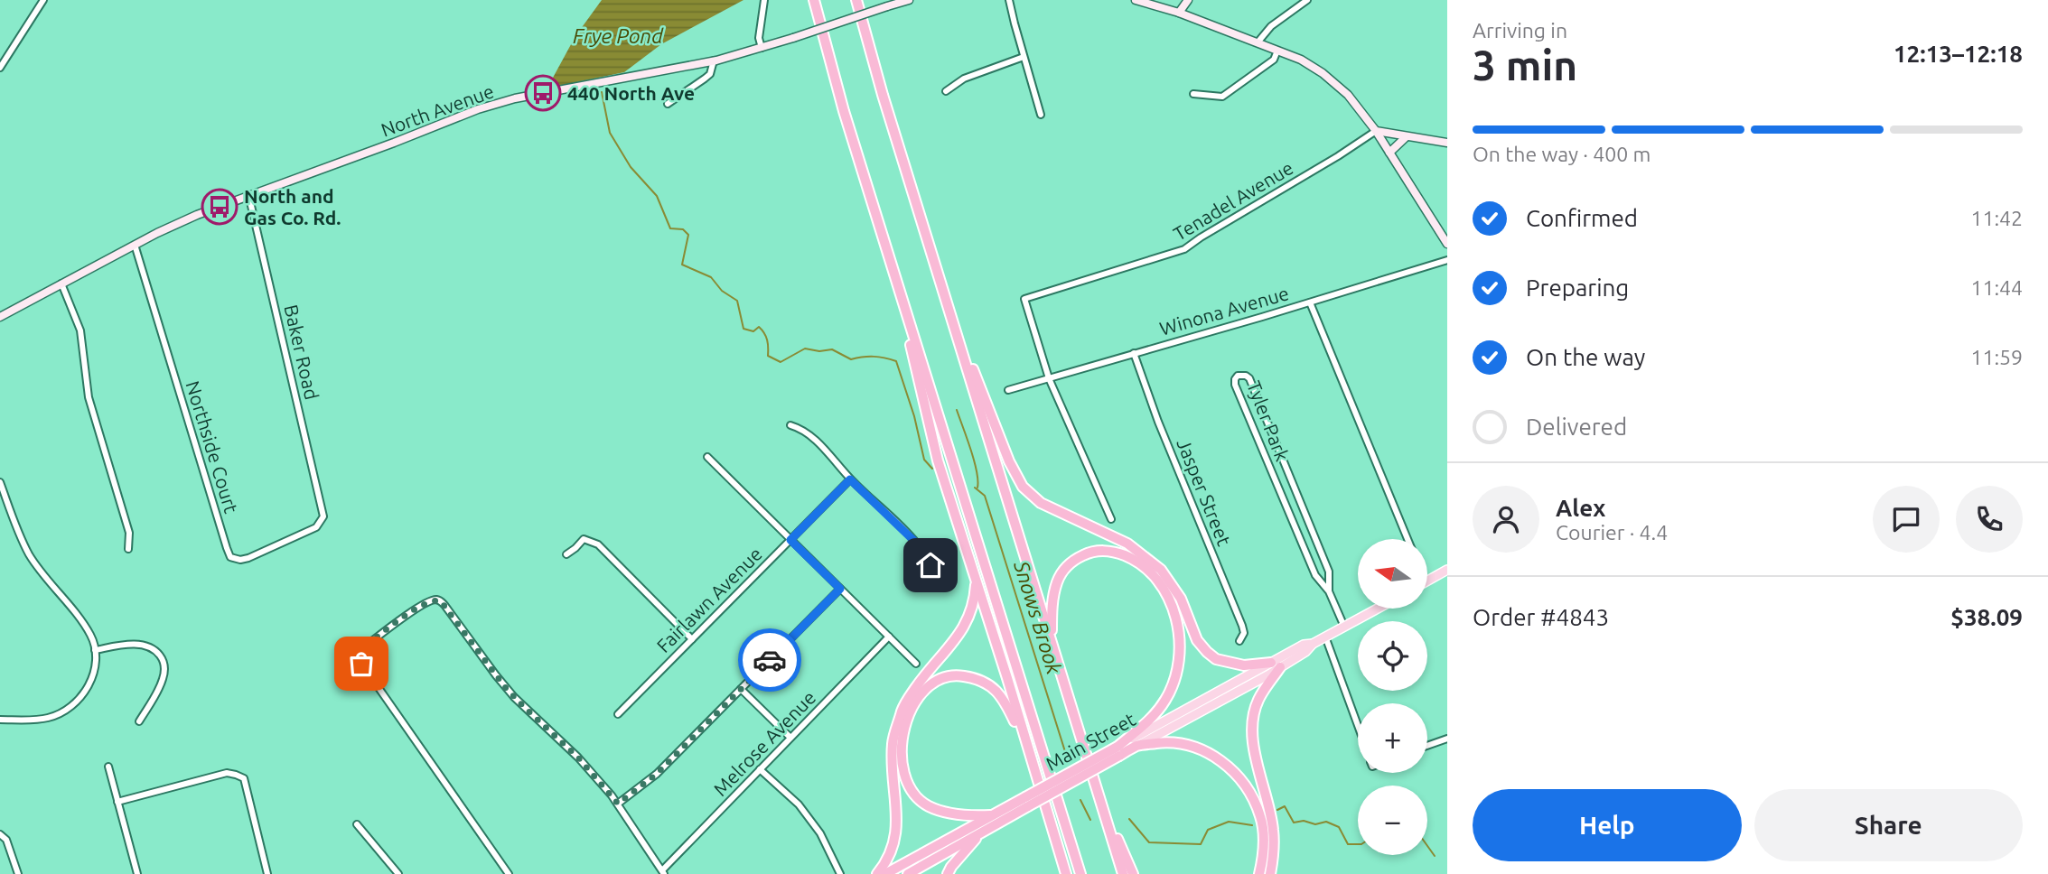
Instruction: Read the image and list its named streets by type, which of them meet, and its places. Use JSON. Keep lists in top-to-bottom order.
{
  "streets": {
    "highway": ["Main Street"],
    "main road": ["North Avenue"],
    "street": [
      "Tenadel Avenue",
      "Winona Avenue",
      "Baker Road",
      "Tyler Park",
      "Northside Court",
      "Jasper Street",
      "Fairlawn Avenue",
      "Melrose Avenue"
    ]
  },
  "crossings": [
    ["North Avenue", "Baker Road"],
    ["North Avenue", "Northside Court"],
    ["Tenadel Avenue", "Winona Avenue"],
    ["Winona Avenue", "Jasper Street"],
    ["Baker Road", "Northside Court"],
    ["Tyler Park", "Main Street"]
  ],
  "water": ["Frye Pond", "Snows Brook"],
  "places": {
    "bus stop": ["440 North Ave", "North and Gas Co. Rd."]
  },
  "north": "left",
  "page": {
    "heading": ["3 min", "Arriving in", "12:13–12:18"],
    "panel": [
      "Alex",
      "Courier · 4.4",
      "Order #4843",
      "$38.09"
    ],
    "bar": "On the way · 400 m",
    "list": [
      ["Confirmed", "11:42"],
      ["Preparing", "11:44"],
      ["On the way", "11:59"],
      "Delivered"
    ],
    "map_buttons": ["+", "−"],
    "buttons": ["Help", "Share"]
  }
}
